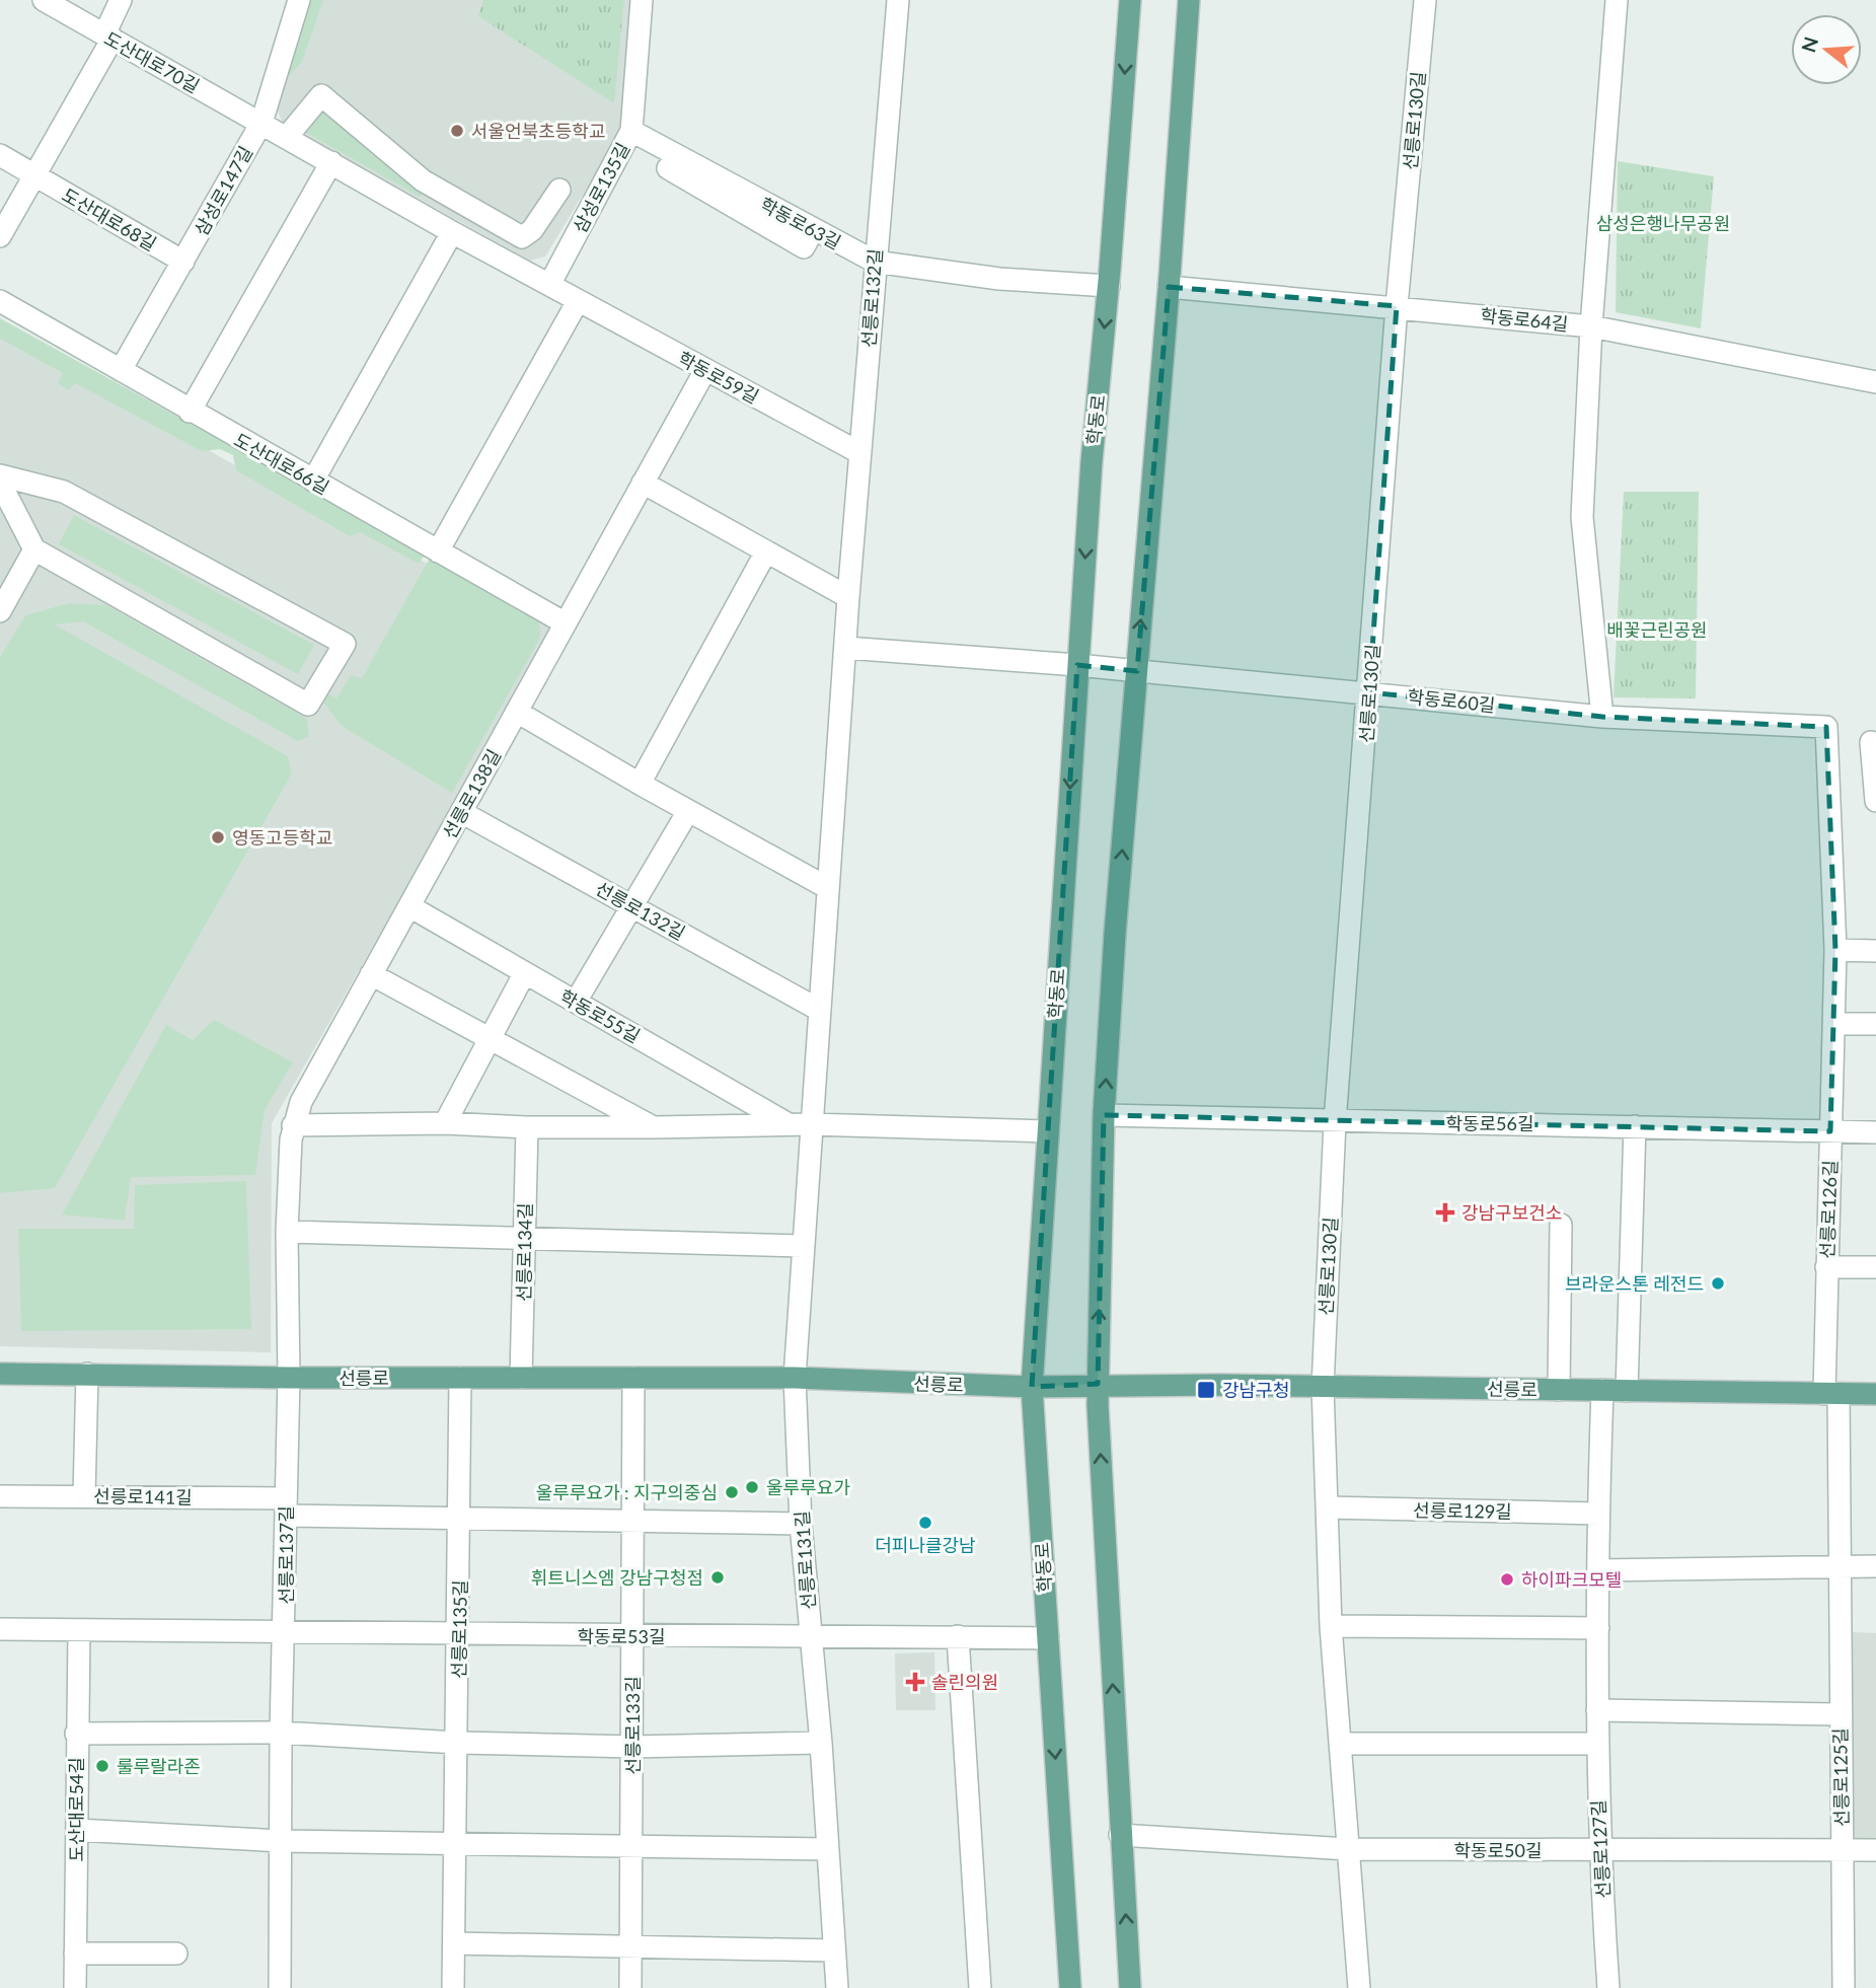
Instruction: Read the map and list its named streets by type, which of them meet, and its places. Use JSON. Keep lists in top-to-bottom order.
{
  "streets": {
    "main road": ["학동로", "선릉로"],
    "street": [
      "도산대로70길",
      "선릉로130길",
      "삼성로135길",
      "삼성로147길",
      "도산대로68길",
      "학동로63길",
      "선릉로132길",
      "학동로64길",
      "학동로59길",
      "도산대로66길",
      "학동로60길",
      "선릉로138길",
      "학동로55길",
      "학동로56길",
      "선릉로126길",
      "선릉로134길",
      "선릉로141길",
      "선릉로129길",
      "선릉로137길",
      "선릉로131길",
      "선릉로135길",
      "학동로53길",
      "선릉로133길",
      "선릉로125길",
      "도산대로54길",
      "선릉로127길",
      "학동로50길"
    ]
  },
  "crossings": [
    ["도산대로70길", "삼성로147길"],
    ["도산대로70길", "학동로59길"],
    ["선릉로130길", "학동로64길"],
    ["선릉로130길", "학동로60길"],
    ["선릉로130길", "학동로56길"],
    ["선릉로130길", "선릉로"],
    ["삼성로135길", "학동로63길"],
    ["삼성로135길", "학동로59길"],
    ["삼성로147길", "도산대로68길"],
    ["삼성로147길", "학동로59길"],
    ["삼성로147길", "도산대로66길"],
    ["학동로63길", "선릉로132길"],
    ["학동로63길", "학동로"],
    ["선릉로132길", "학동로59길"],
    ["선릉로132길", "선릉로138길"],
    ["선릉로132길", "학동로55길"],
    ["선릉로132길", "선릉로"],
    ["선릉로132길", "선릉로131길"],
    ["학동로59길", "선릉로138길"],
    ["학동로", "학동로60길"],
    ["학동로", "학동로55길"],
    ["학동로", "선릉로"],
    ["학동로", "학동로53길"],
    ["도산대로66길", "선릉로138길"],
    ["학동로60길", "선릉로126길"],
    ["선릉로138길", "학동로55길"],
    ["선릉로138길", "선릉로"],
    ["선릉로138길", "선릉로137길"],
    ["학동로55길", "선릉로134길"],
    ["학동로56길", "선릉로126길"],
    ["선릉로126길", "선릉로"],
    ["선릉로126길", "선릉로125길"],
    ["선릉로134길", "선릉로"],
    ["선릉로", "선릉로137길"],
    ["선릉로", "선릉로131길"],
    ["선릉로", "선릉로135길"],
    ["선릉로", "선릉로133길"],
    ["선릉로", "선릉로125길"],
    ["선릉로", "선릉로127길"],
    ["선릉로141길", "선릉로137길"],
    ["선릉로129길", "선릉로127길"],
    ["선릉로137길", "학동로53길"],
    ["선릉로131길", "학동로53길"],
    ["선릉로135길", "학동로53길"],
    ["학동로53길", "선릉로133길"],
    ["선릉로125길", "학동로50길"],
    ["선릉로127길", "학동로50길"]
  ],
  "parks": ["삼성은행나무공원", "배꽃근린공원"],
  "places": {
    "other": [
      "서울언북초등학교",
      "영동고등학교",
      "브라운스톤 레전드",
      "울루루요가",
      "울루루요가 : 지구의중심",
      "더피나클강남",
      "휘트니스엠 강남구청점",
      "하이파크모텔",
      "룰루랄라존"
    ],
    "health": ["강남구보건소", "솔린의원"],
    "transit": ["강남구청"]
  },
  "north": "left"
}
